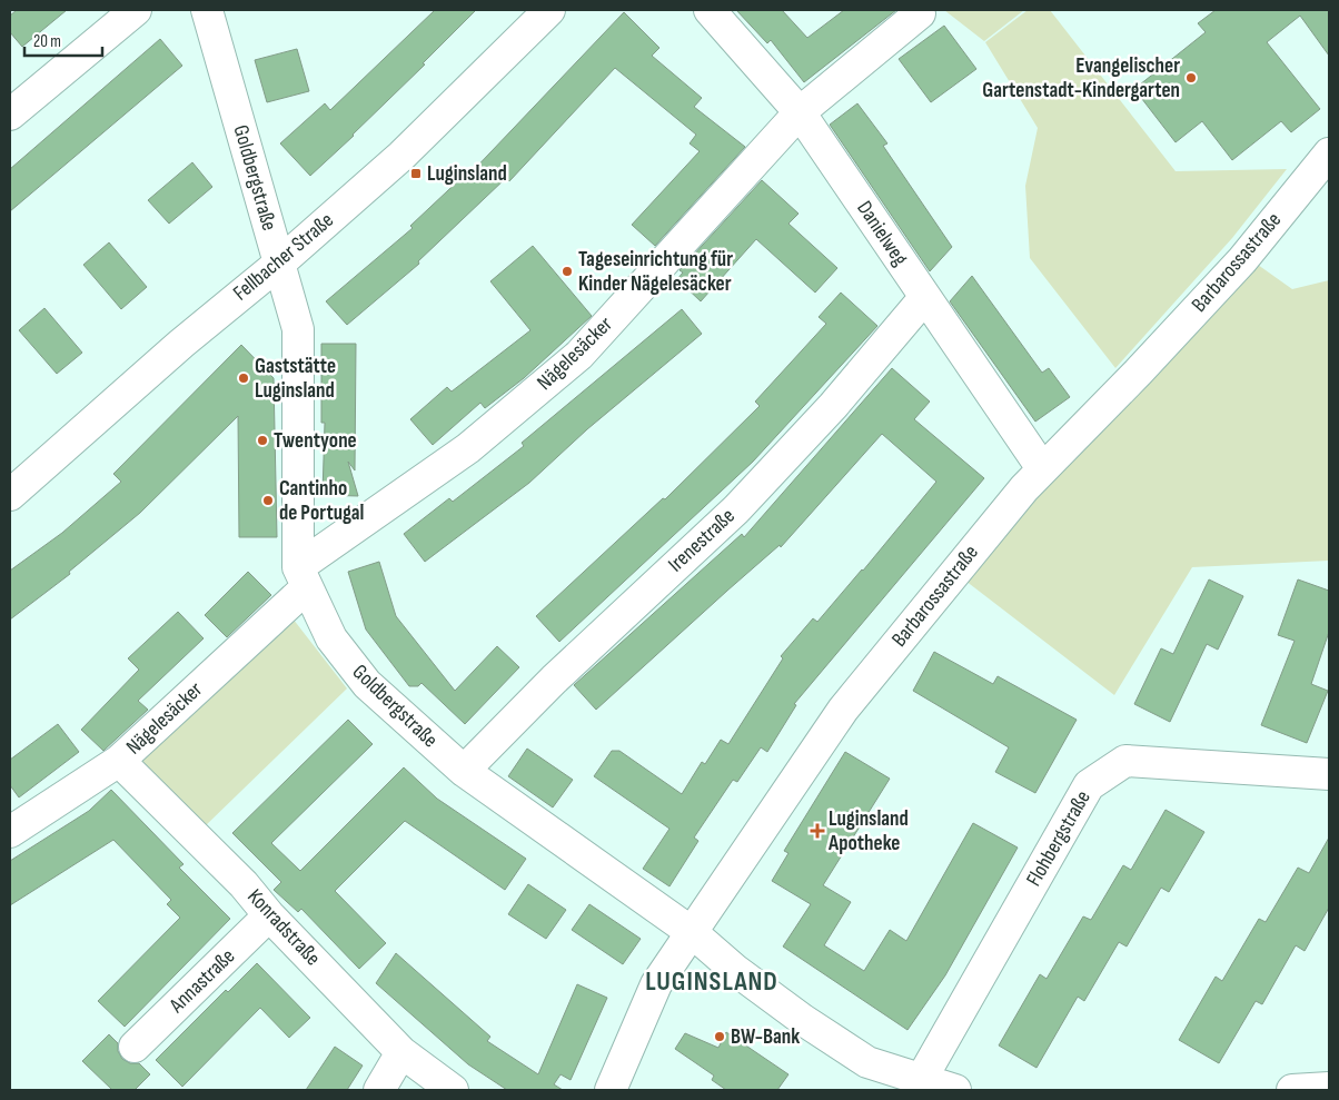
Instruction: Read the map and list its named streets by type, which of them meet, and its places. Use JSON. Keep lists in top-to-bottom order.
{
  "streets": {
    "street": [
      "Goldbergstraße",
      "Danielweg",
      "Fellbacher Straße",
      "Barbarossastraße",
      "Nägelesäcker",
      "Irenestraße",
      "Flohbergstraße",
      "Konradstraße",
      "Annastraße"
    ]
  },
  "crossings": [
    ["Goldbergstraße", "Fellbacher Straße"],
    ["Goldbergstraße", "Barbarossastraße"],
    ["Goldbergstraße", "Nägelesäcker"],
    ["Goldbergstraße", "Irenestraße"],
    ["Goldbergstraße", "Flohbergstraße"],
    ["Danielweg", "Barbarossastraße"],
    ["Danielweg", "Nägelesäcker"],
    ["Danielweg", "Irenestraße"],
    ["Nägelesäcker", "Konradstraße"],
    ["Konradstraße", "Annastraße"]
  ],
  "districts": ["LUGINSLAND"],
  "places": {
    "other": [
      "Evangelischer Gartenstadt-Kindergarten",
      "Tageseinrichtung für Kinder Nägelesäcker",
      "Gaststätte Luginsland",
      "Twentyone",
      "Cantinho de Portugal",
      "BW-Bank"
    ],
    "transit": ["Luginsland"],
    "health": ["Luginsland Apotheke"]
  },
  "scale_bar": "20 m"
}
